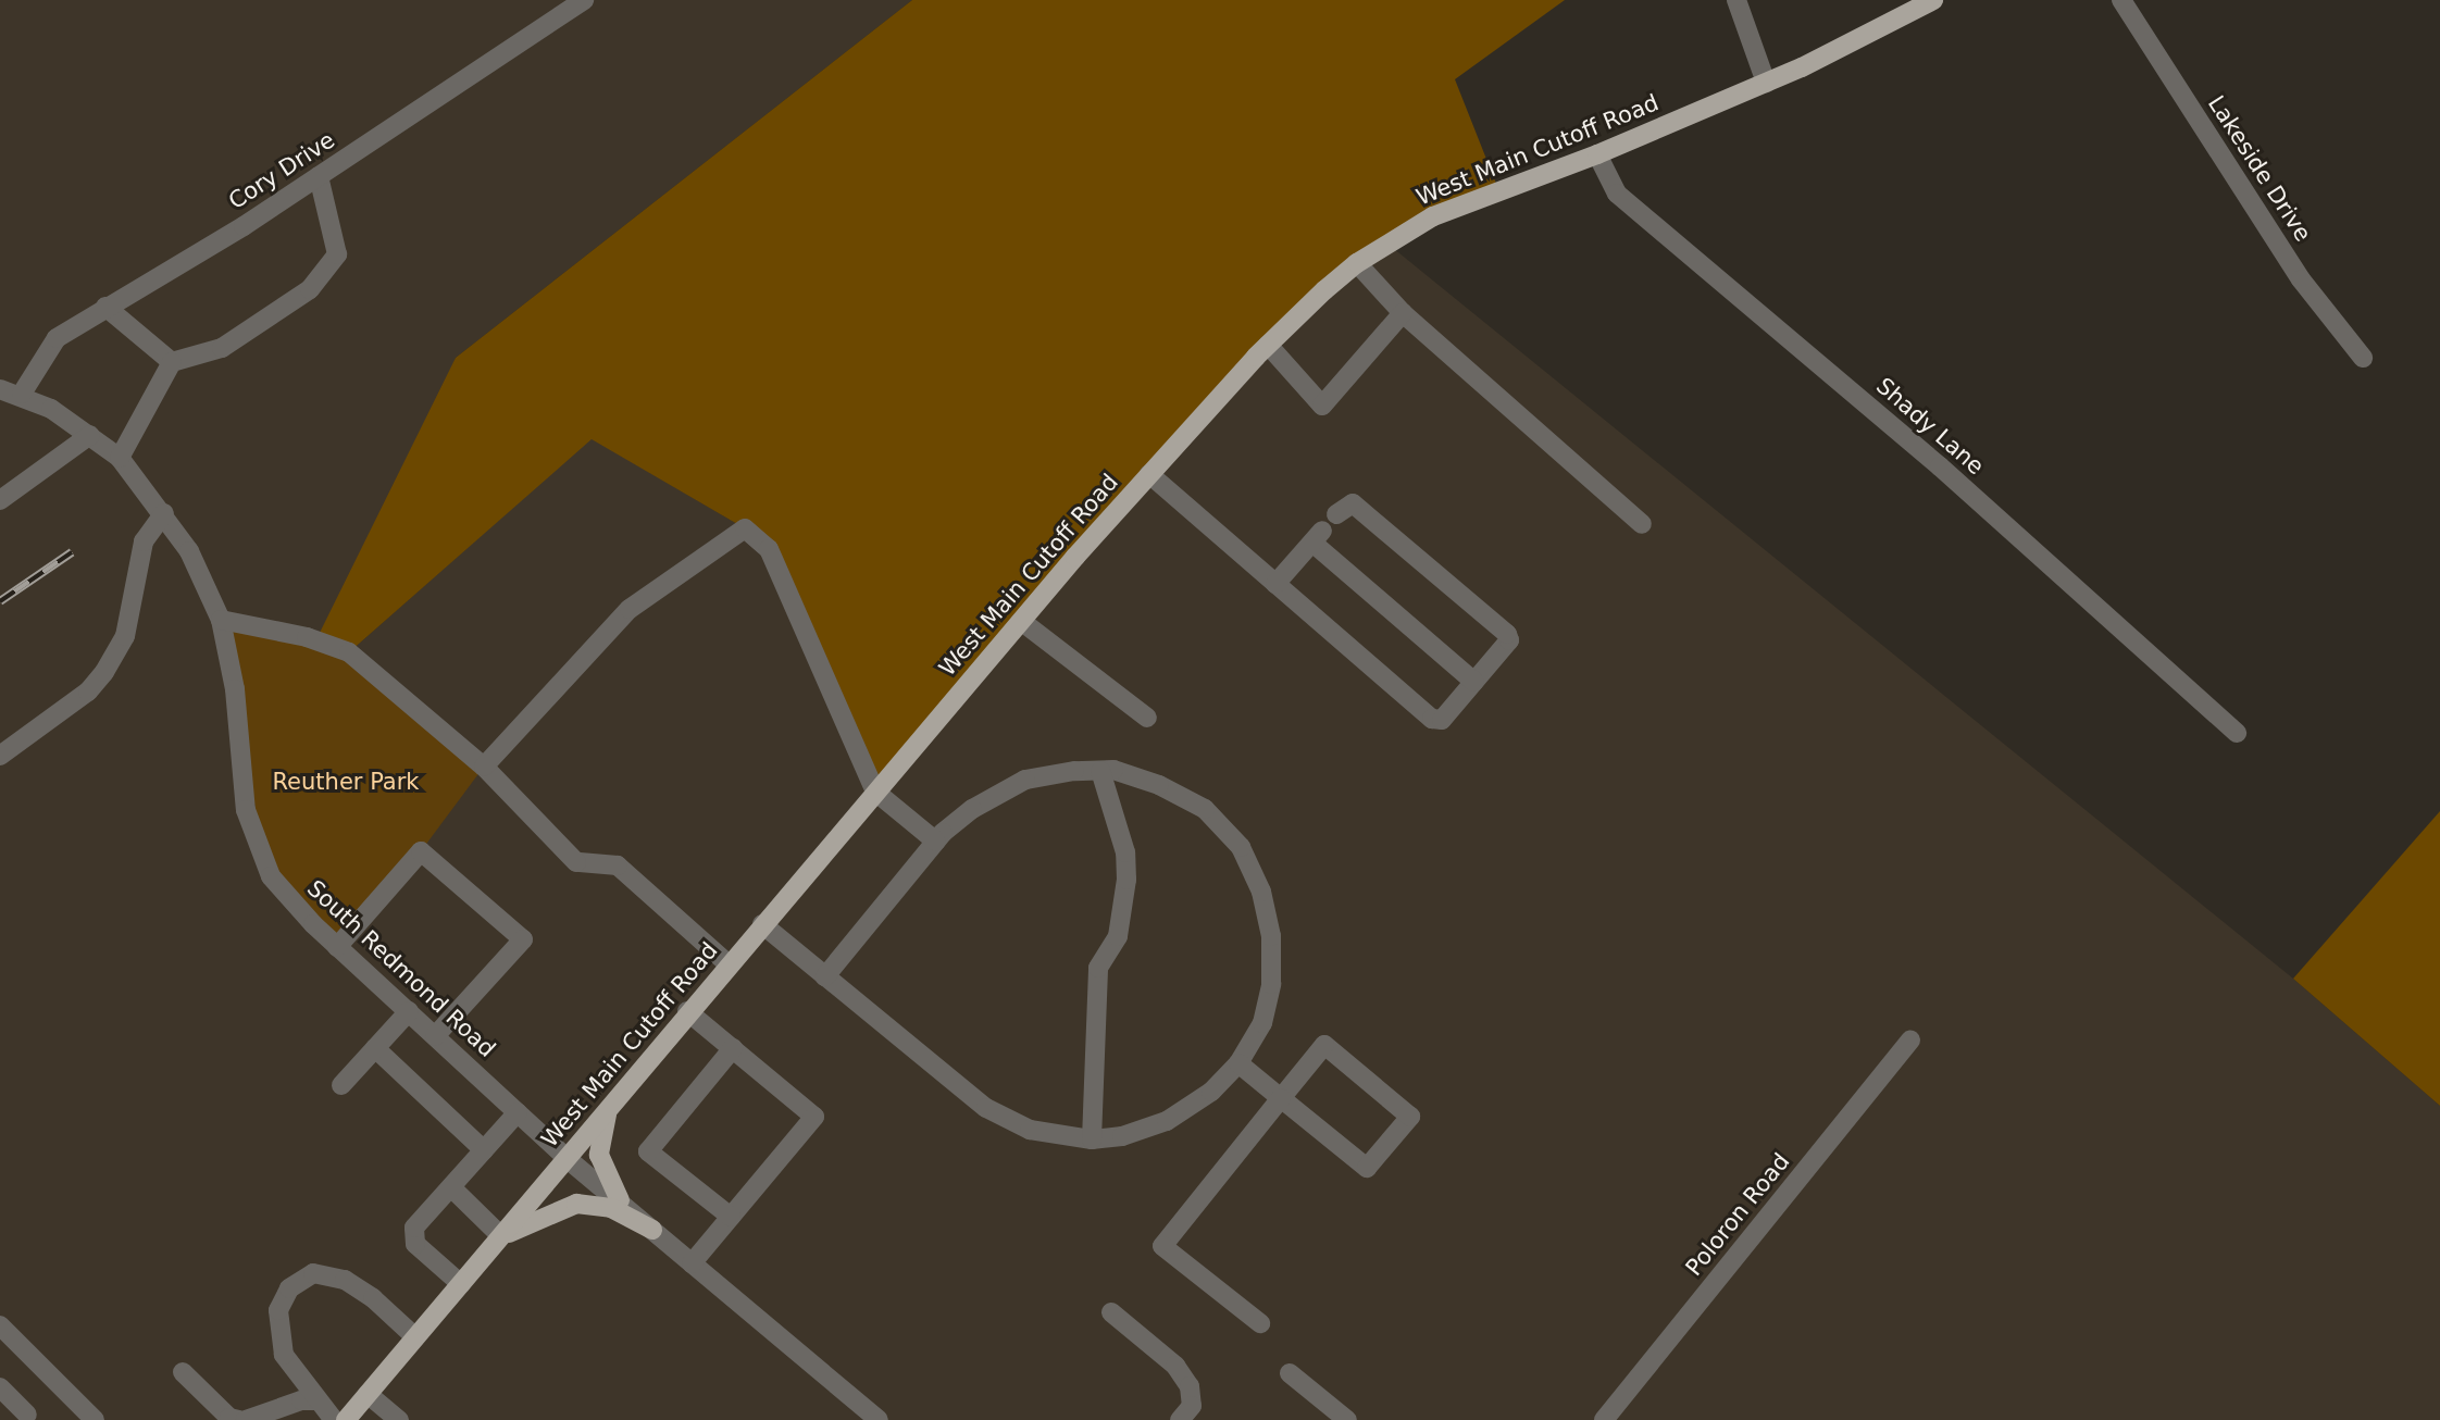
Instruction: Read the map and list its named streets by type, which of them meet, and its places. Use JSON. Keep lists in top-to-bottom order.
{
  "streets": {
    "main road": ["West Main Cutoff Road"],
    "street": [
      "Lakeside Drive",
      "Cory Drive",
      "Shady Lane",
      "South Redmond Road",
      "Poloron Road"
    ]
  },
  "crossings": [
    ["West Main Cutoff Road", "Shady Lane"],
    ["West Main Cutoff Road", "South Redmond Road"],
    ["Cory Drive", "South Redmond Road"]
  ],
  "parks": ["Reuther Park"]
}
